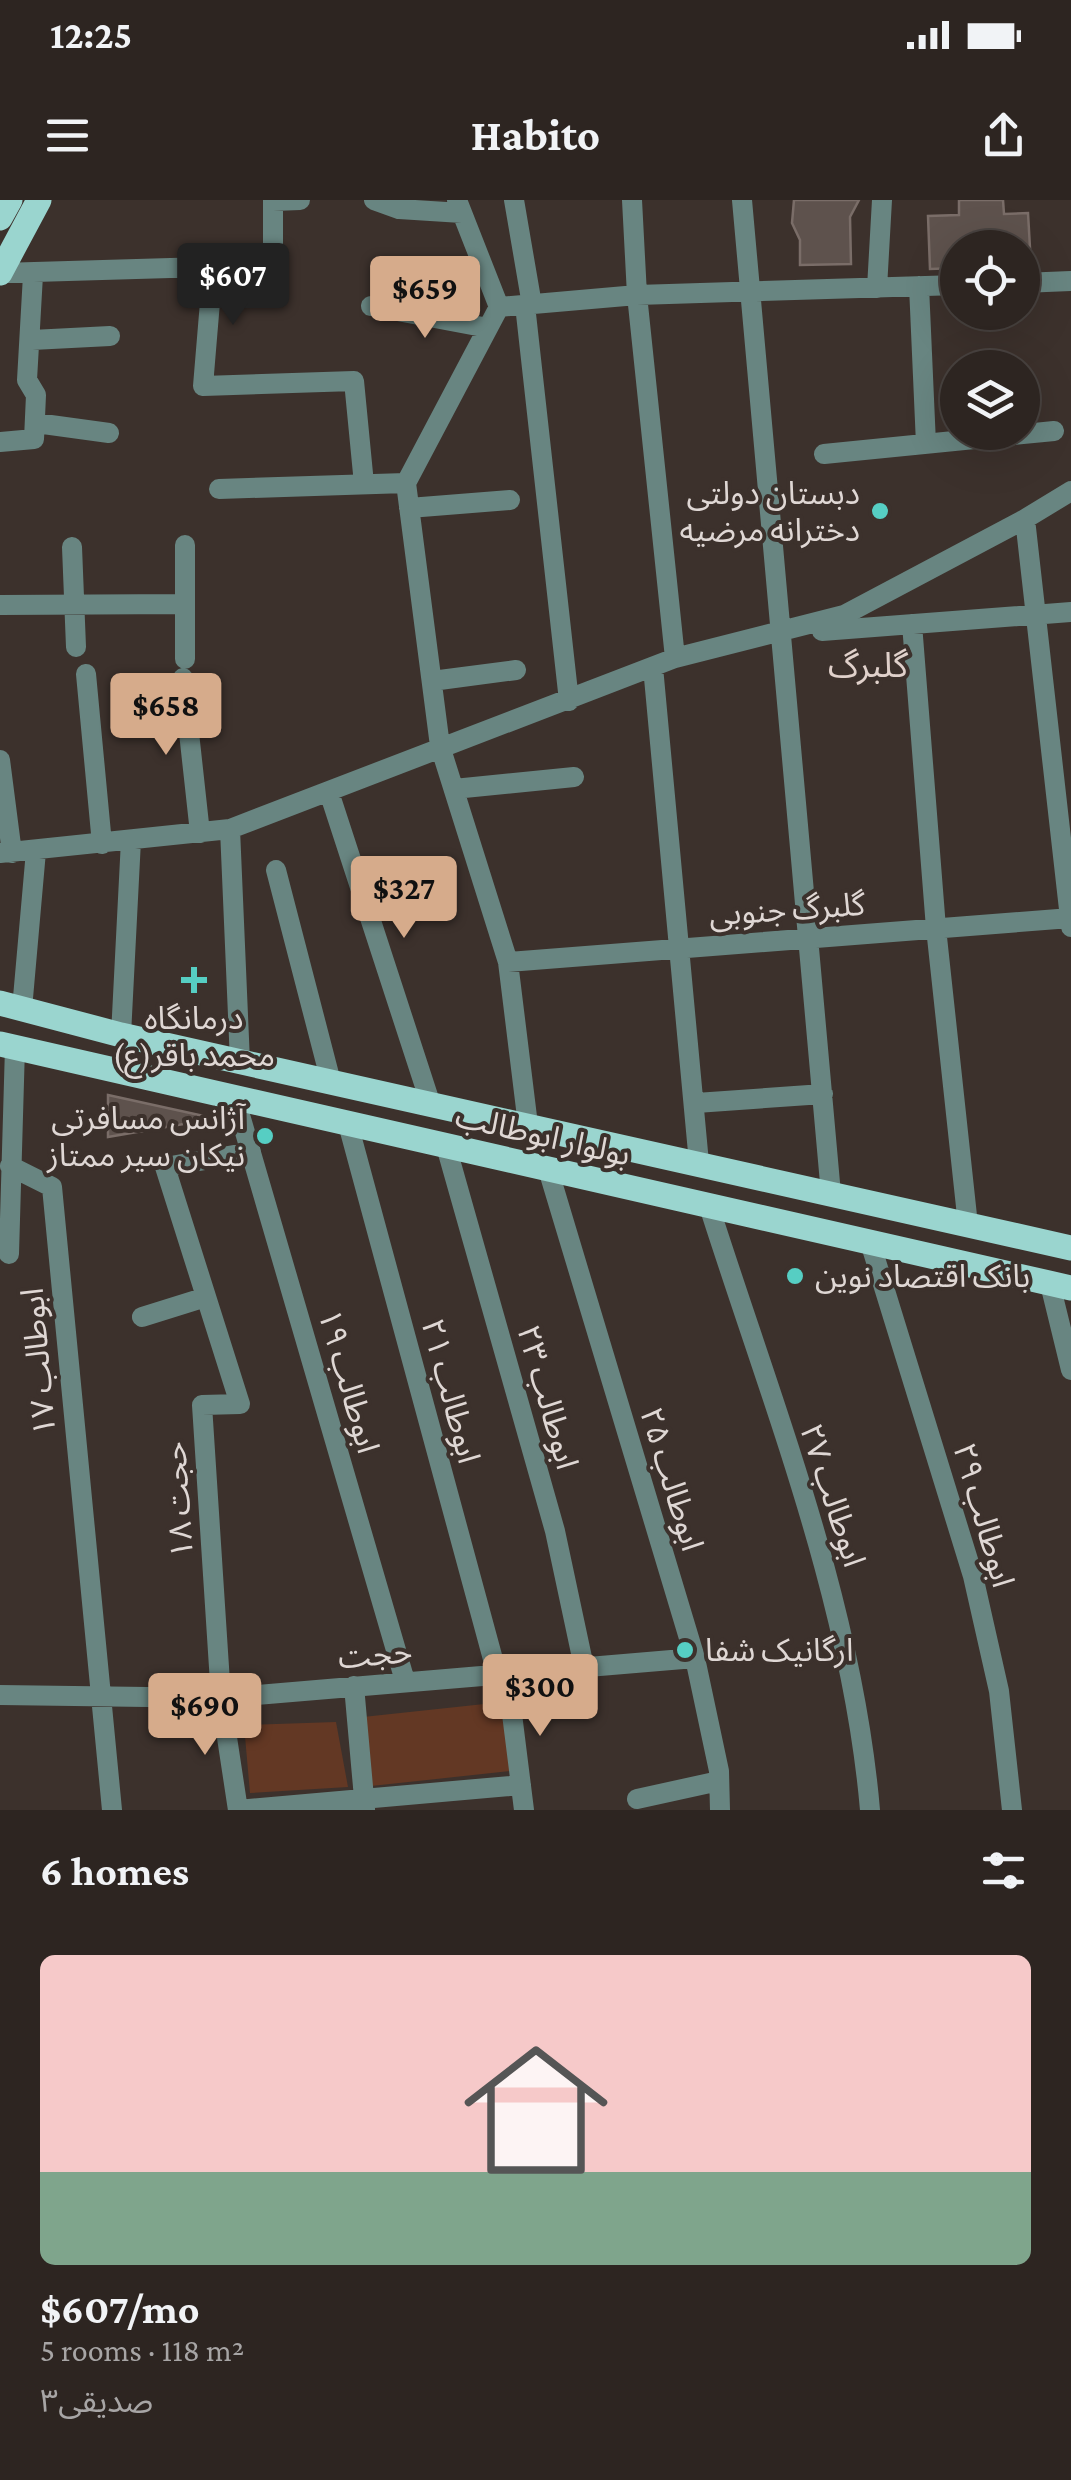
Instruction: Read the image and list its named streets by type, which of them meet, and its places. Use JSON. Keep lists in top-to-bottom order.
{
  "streets": {
    "main road": ["بولوار ابوطالب"],
    "street": [
      "گلبرگ جنوبی",
      "ابوطالب ۱۷",
      "ابوطالب ۱۹",
      "ابوطالب ۲۱",
      "ابوطالب ۲۳",
      "ابوطالب ۲۵",
      "ابوطالب ۲۷",
      "حجت ۱۸",
      "ابوطالب ۲۹",
      "حجت"
    ]
  },
  "crossings": [
    ["بولوار ابوطالب", "ابوطالب ۱۹"],
    ["بولوار ابوطالب", "ابوطالب ۲۱"],
    ["بولوار ابوطالب", "ابوطالب ۲۳"],
    ["بولوار ابوطالب", "ابوطالب ۲۵"],
    ["بولوار ابوطالب", "ابوطالب ۲۷"],
    ["بولوار ابوطالب", "ابوطالب ۲۹"],
    ["ابوطالب ۱۷", "حجت"],
    ["ابوطالب ۱۹", "حجت ۱۸"],
    ["ابوطالب ۱۹", "حجت"],
    ["ابوطالب ۲۱", "حجت"],
    ["ابوطالب ۲۳", "حجت"],
    ["ابوطالب ۲۵", "حجت"],
    ["حجت ۱۸", "حجت"]
  ],
  "districts": ["گلبرگ"],
  "places": {
    "other": [
      "دبستان دولتی دخترانه مرضیه",
      "آژانس مسافرتی نیکان سیر ممتاز",
      "بانک اقتصاد نوین",
      "ارگانیک شفا"
    ],
    "health": ["درمانگاه محمد باقر(ع)"]
  },
  "page": {
    "status": "12:25",
    "header": "Habito",
    "price": [
      "$607",
      "$659",
      "$658",
      "$327",
      "$300",
      "$690"
    ],
    "heading": "6 homes",
    "list": [
      {
        "name": "$607/mo",
        "note": "5 rooms · 118 m² · صدیقی۳"
      }
    ]
  }
}
